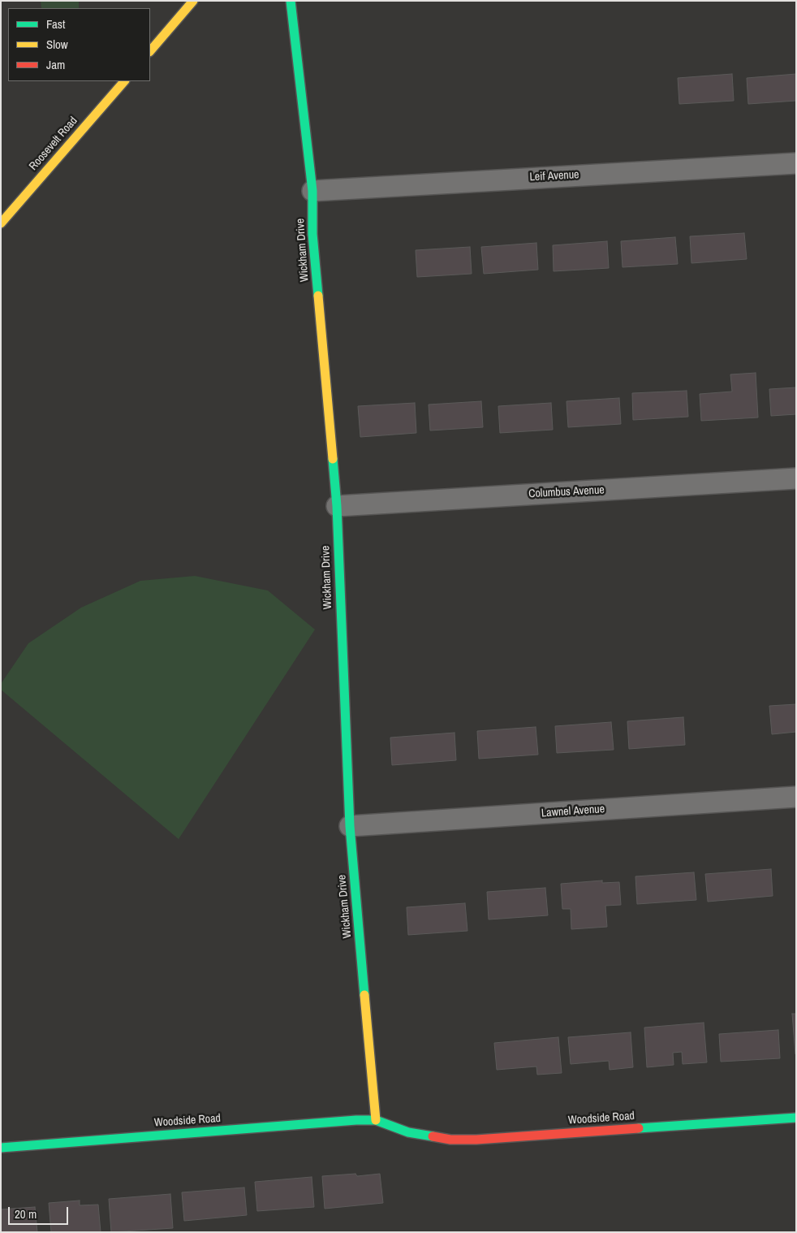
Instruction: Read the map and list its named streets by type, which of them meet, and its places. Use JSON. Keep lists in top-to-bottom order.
{
  "streets": {
    "street": [
      "Roosevelt Road",
      "Leif Avenue",
      "Wickham Drive",
      "Columbus Avenue",
      "Lawnel Avenue",
      "Woodside Road"
    ]
  },
  "crossings": [
    ["Leif Avenue", "Wickham Drive"],
    ["Wickham Drive", "Columbus Avenue"],
    ["Wickham Drive", "Lawnel Avenue"],
    ["Wickham Drive", "Woodside Road"]
  ],
  "legend": ["Fast", "Slow", "Jam"],
  "scale_bar": "20 m"
}
